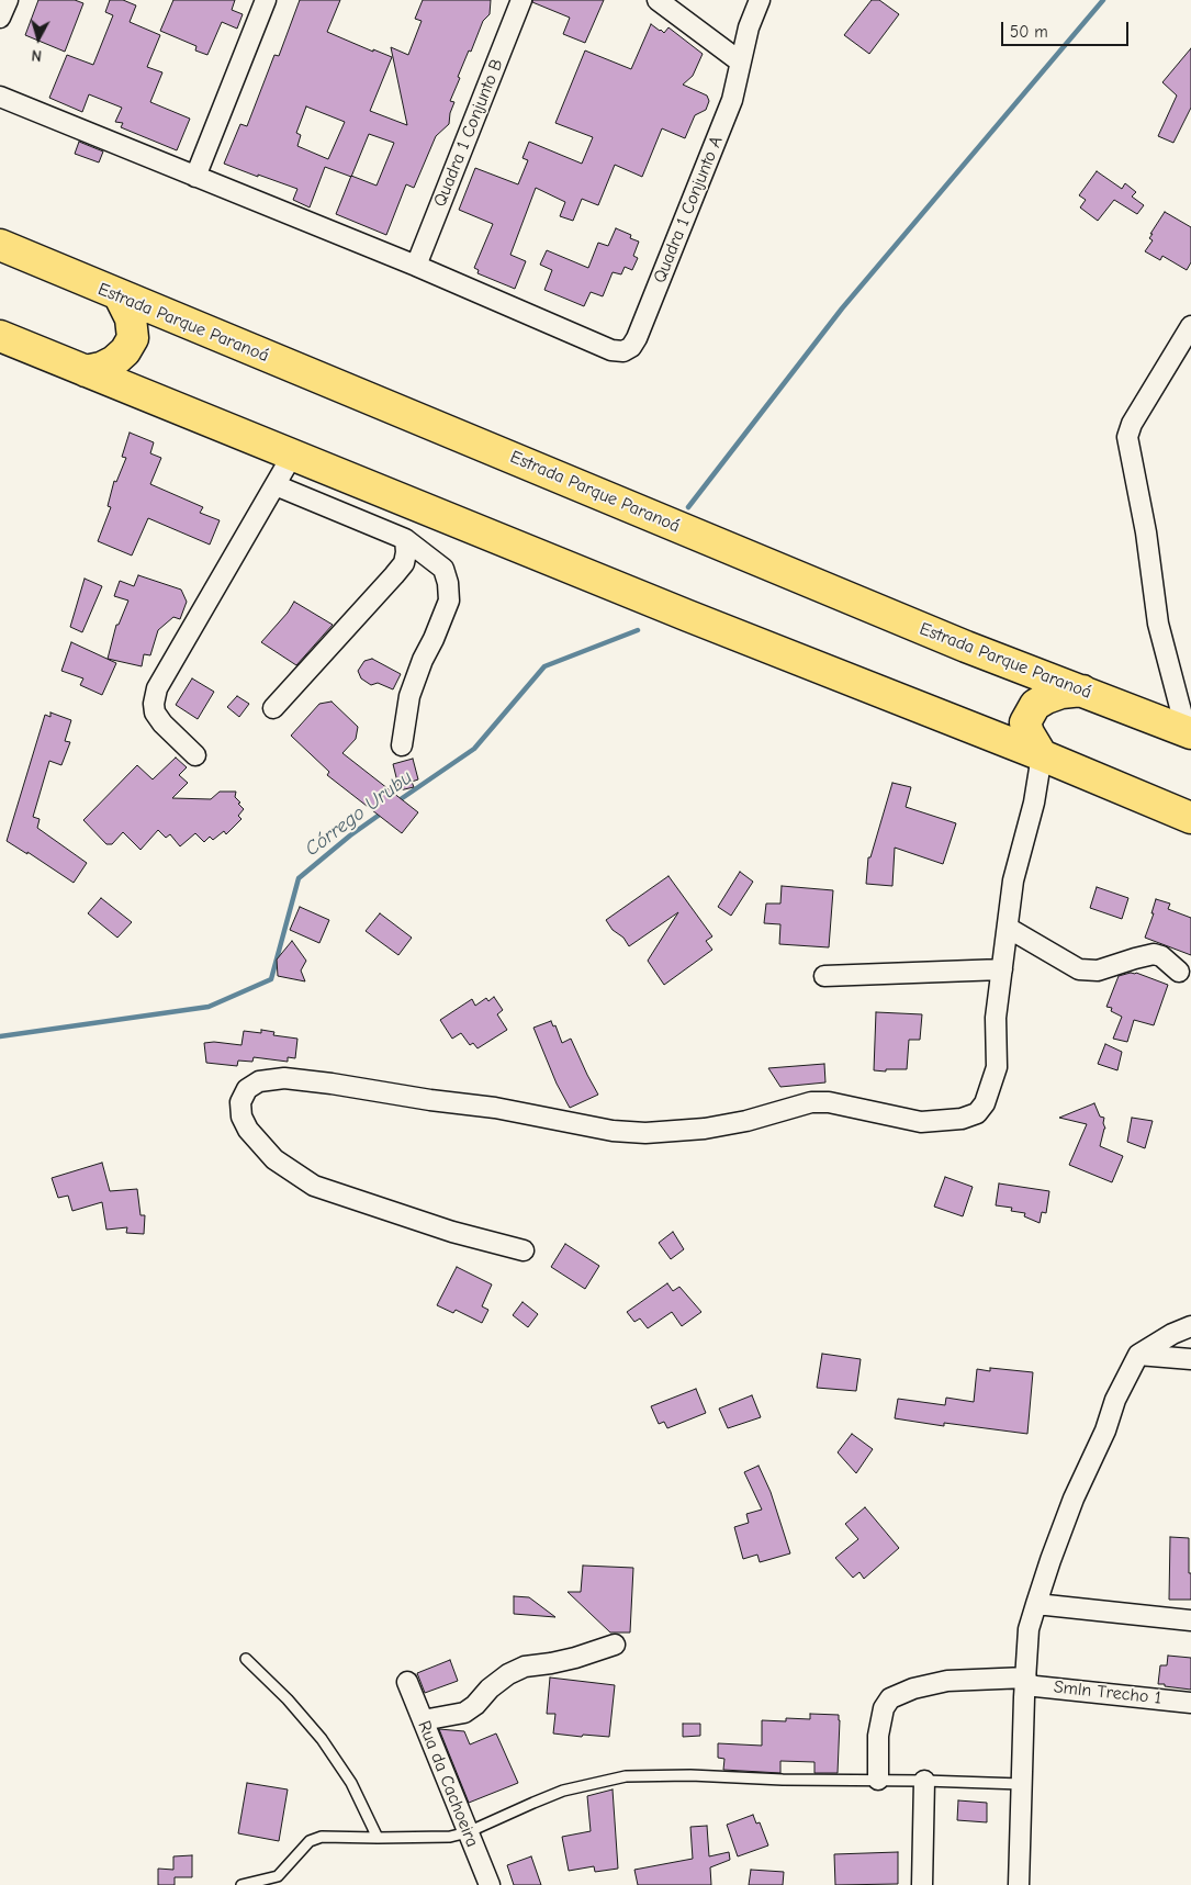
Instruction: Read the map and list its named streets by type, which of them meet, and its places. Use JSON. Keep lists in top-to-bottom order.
{
  "streets": {
    "main road": ["Estrada Parque Paranoá"],
    "street": [
      "Quadra 1 Conjunto B",
      "Quadra 1 Conjunto A",
      "Smln Trecho 1",
      "Rua da Cachoeira"
    ]
  },
  "crossings": [
    ["Quadra 1 Conjunto B", "Quadra 1 Conjunto A"]
  ],
  "water": ["Córrego Urubu"],
  "scale_bar": "50 m",
  "north": "bottom"
}
